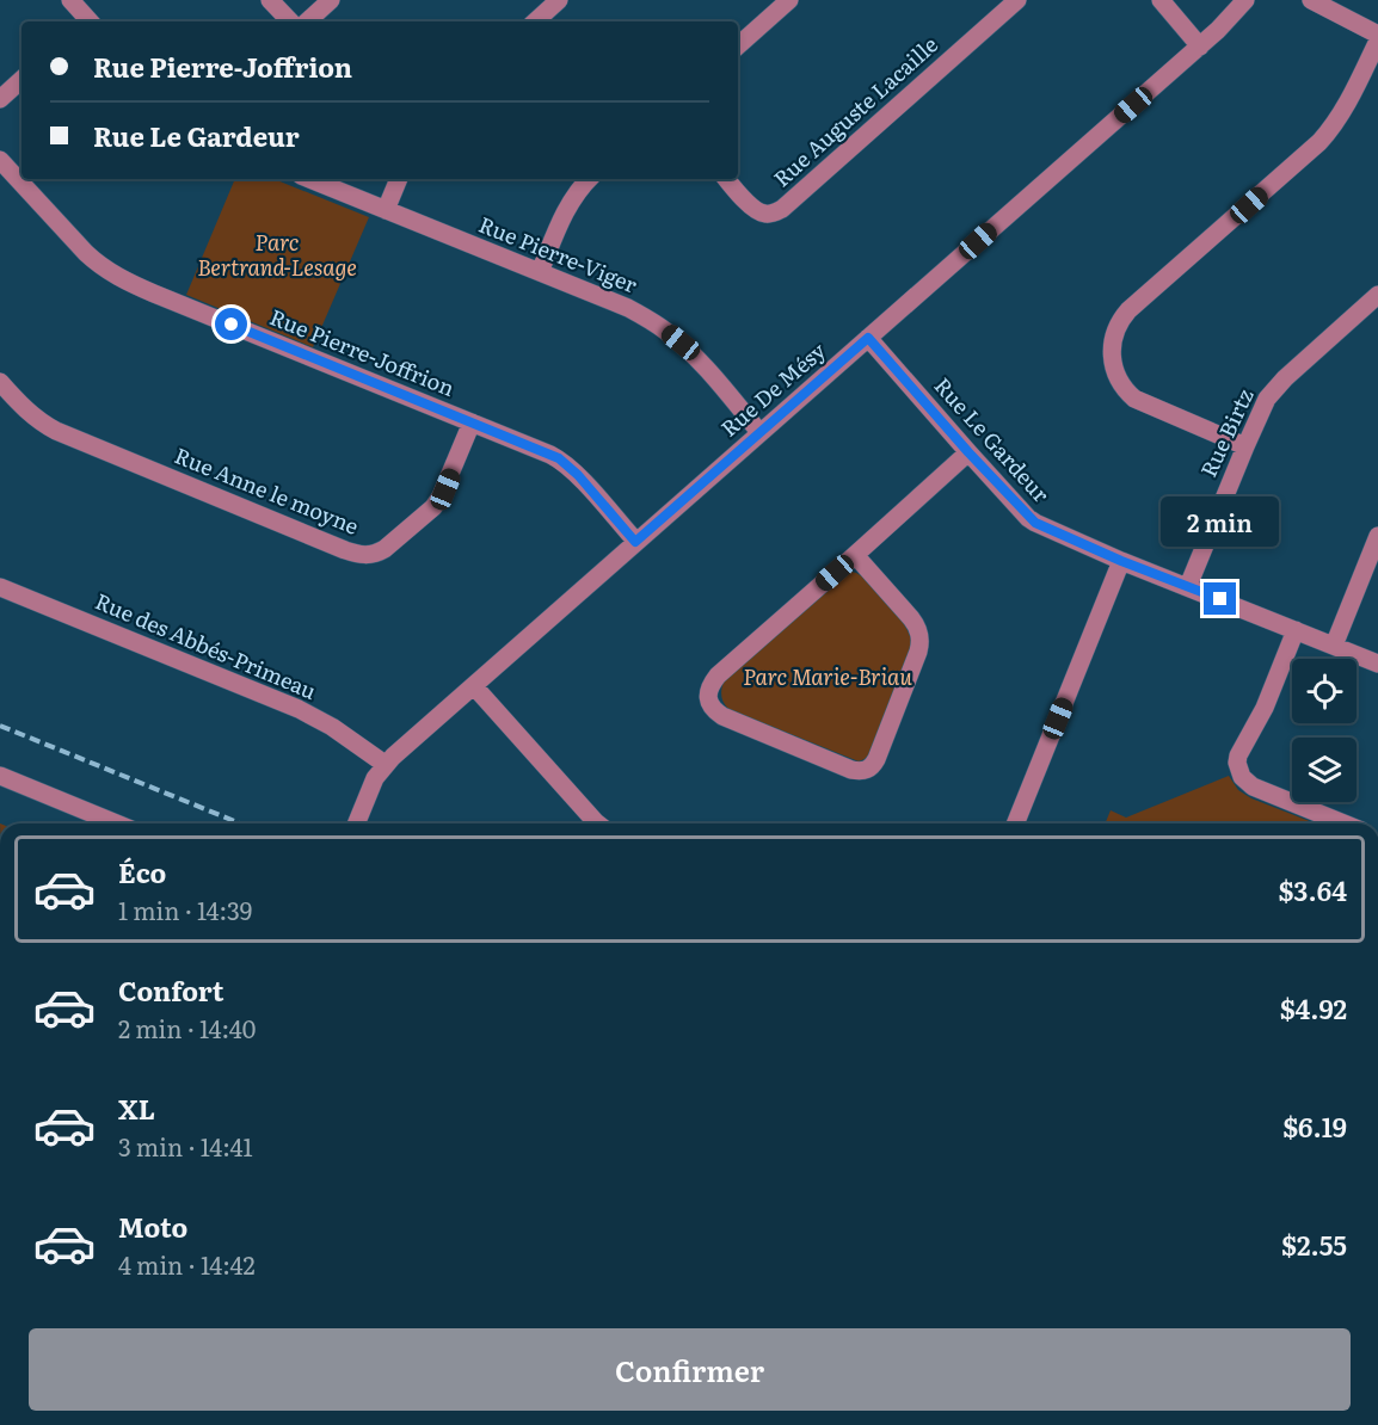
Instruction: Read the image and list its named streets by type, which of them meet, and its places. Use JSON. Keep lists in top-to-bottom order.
{
  "streets": {
    "street": [
      "Rue Auguste Lacaille",
      "Rue Pierre-Viger",
      "Rue Pierre-Joffrion",
      "Rue De Mésy",
      "Rue Birtz",
      "Rue Le Gardeur",
      "Rue Anne le moyne",
      "Rue des Abbés-Primeau"
    ]
  },
  "crossings": [
    ["Rue Pierre-Viger", "Rue De Mésy"],
    ["Rue Pierre-Joffrion", "Rue De Mésy"],
    ["Rue Pierre-Joffrion", "Rue Anne le moyne"],
    ["Rue De Mésy", "Rue Le Gardeur"],
    ["Rue De Mésy", "Rue des Abbés-Primeau"],
    ["Rue Birtz", "Rue Le Gardeur"]
  ],
  "parks": ["Parc Bertrand-Lesage", "Parc Marie-Briau"],
  "page": {
    "banner": ["Rue Pierre-Joffrion", "Rue Le Gardeur"],
    "bubble": "2 min",
    "list": [
      {
        "name": "Éco",
        "note": "1 min · 14:39",
        "value": "$3.64"
      },
      {
        "name": "Confort",
        "note": "2 min · 14:40",
        "value": "$4.92"
      },
      {
        "name": "XL",
        "note": "3 min · 14:41",
        "value": "$6.19"
      },
      {
        "name": "Moto",
        "note": "4 min · 14:42",
        "value": "$2.55"
      }
    ],
    "buttons": "Confirmer"
  }
}
